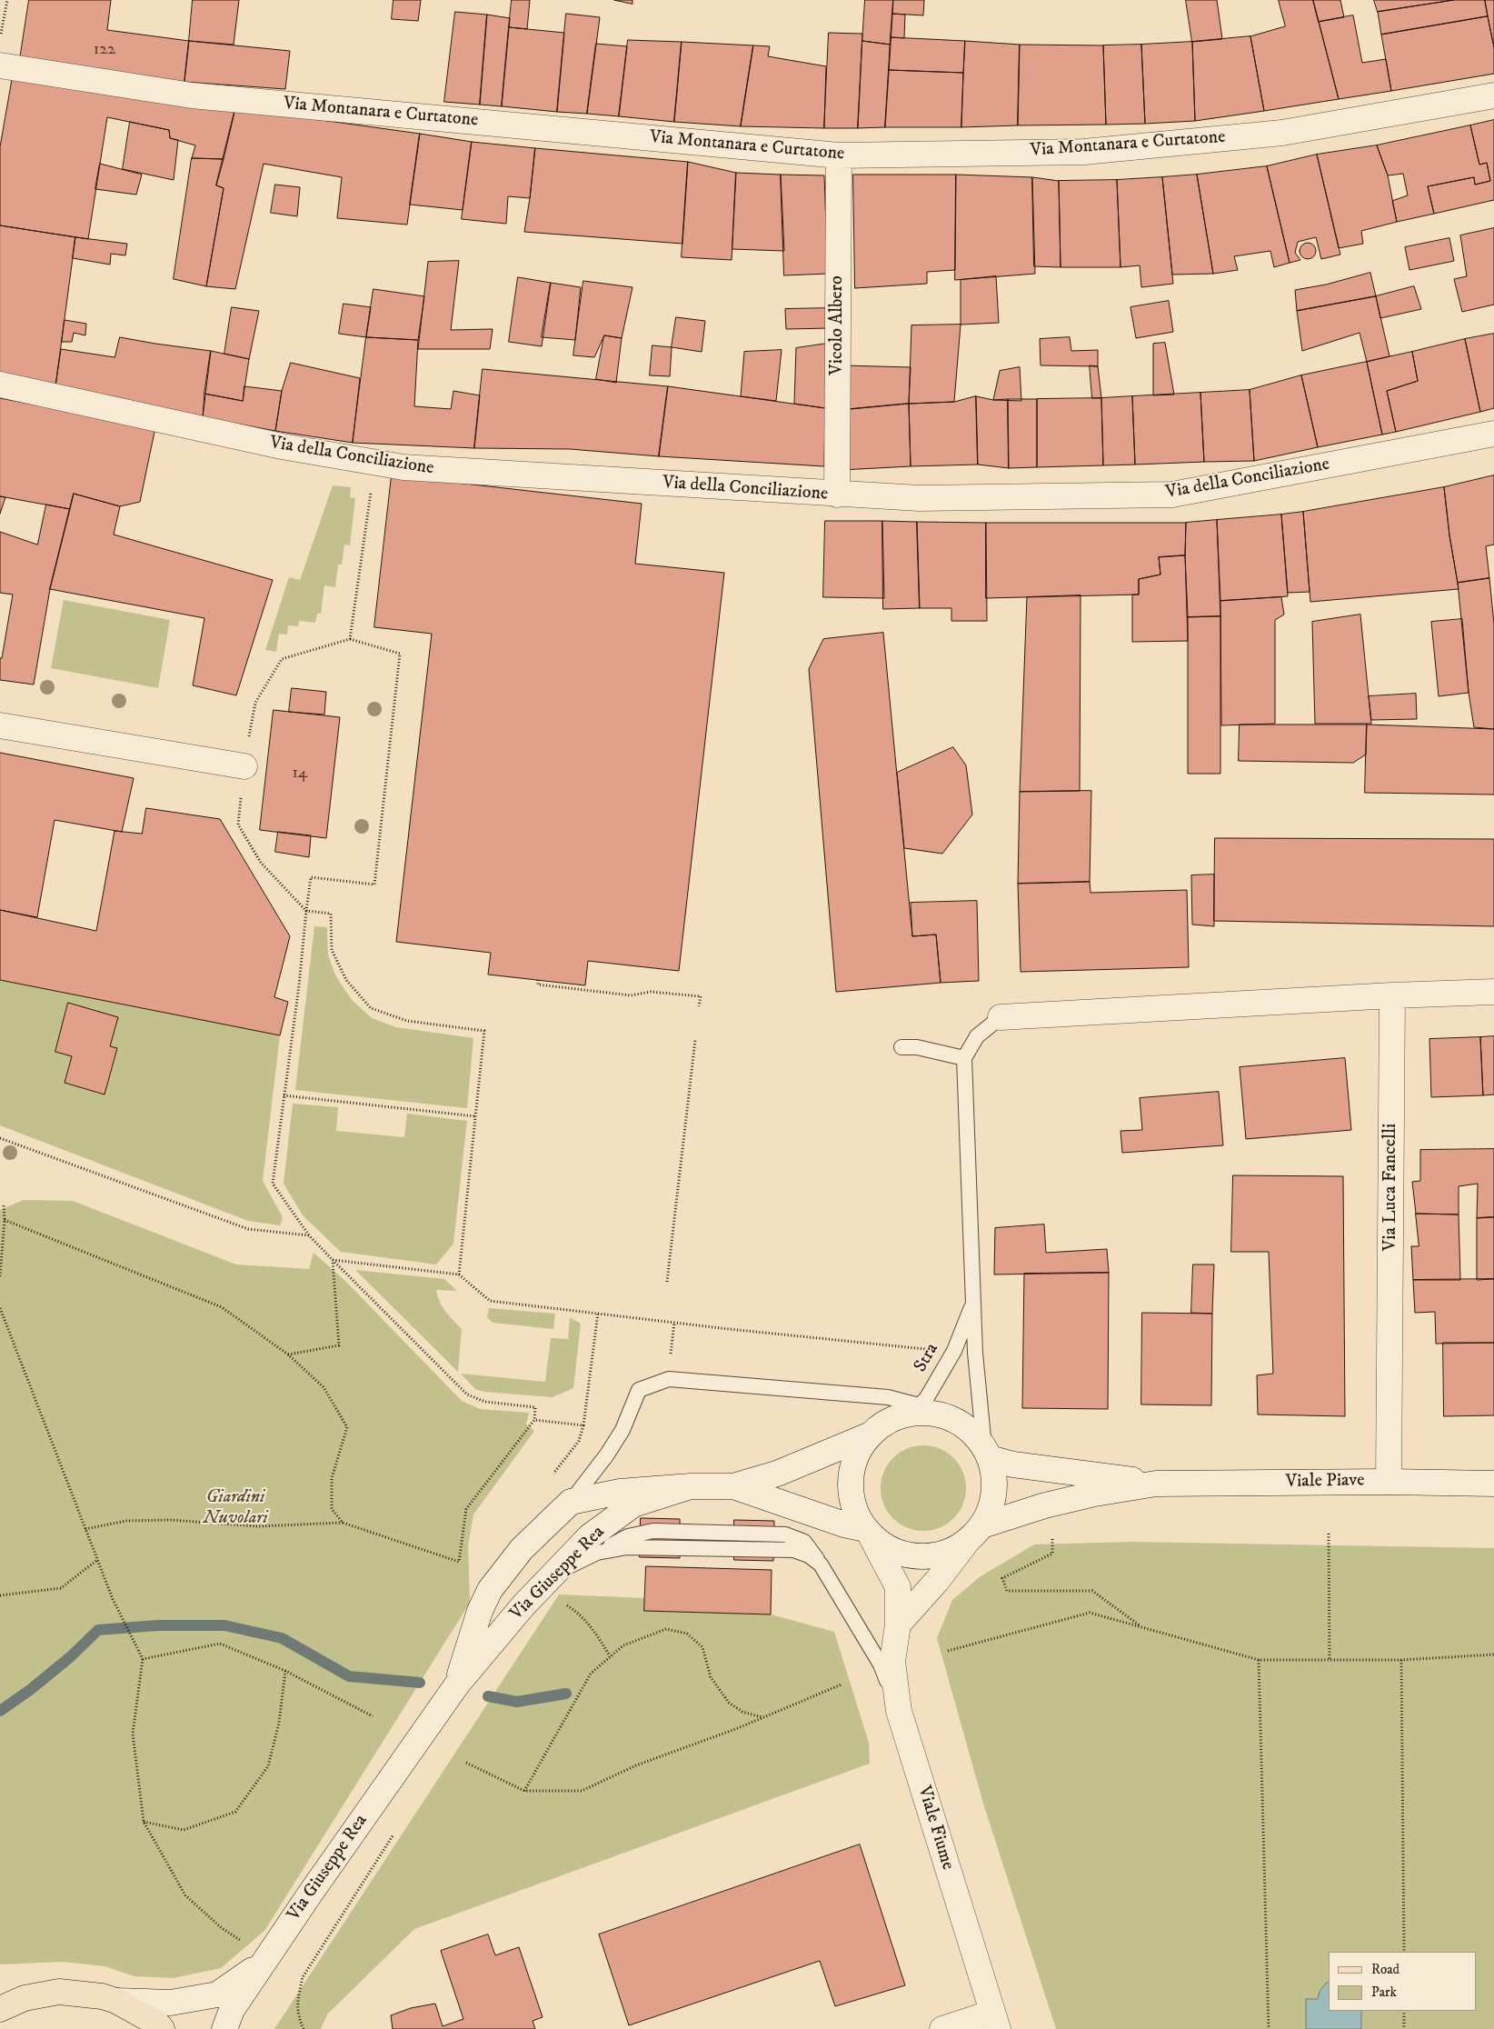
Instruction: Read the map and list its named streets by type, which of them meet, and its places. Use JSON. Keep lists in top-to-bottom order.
{
  "streets": {
    "street": [
      "Via Montanara e Curtatone",
      "Vicolo Albero",
      "Via della Conciliazione",
      "Via Luca Fancelli",
      "Viale Piave",
      "Via Giuseppe Rea",
      "Viale Fiume"
    ],
    "lane": ["Stra"]
  },
  "crossings": [
    ["Via Montanara e Curtatone", "Vicolo Albero"],
    ["Vicolo Albero", "Via della Conciliazione"],
    ["Via Luca Fancelli", "Viale Piave"],
    ["Stra", "Viale Fiume"]
  ],
  "parks": ["Giardini Nuvolari"],
  "house_numbers": ["122", "14"],
  "legend": ["Road", "Park"]
}
